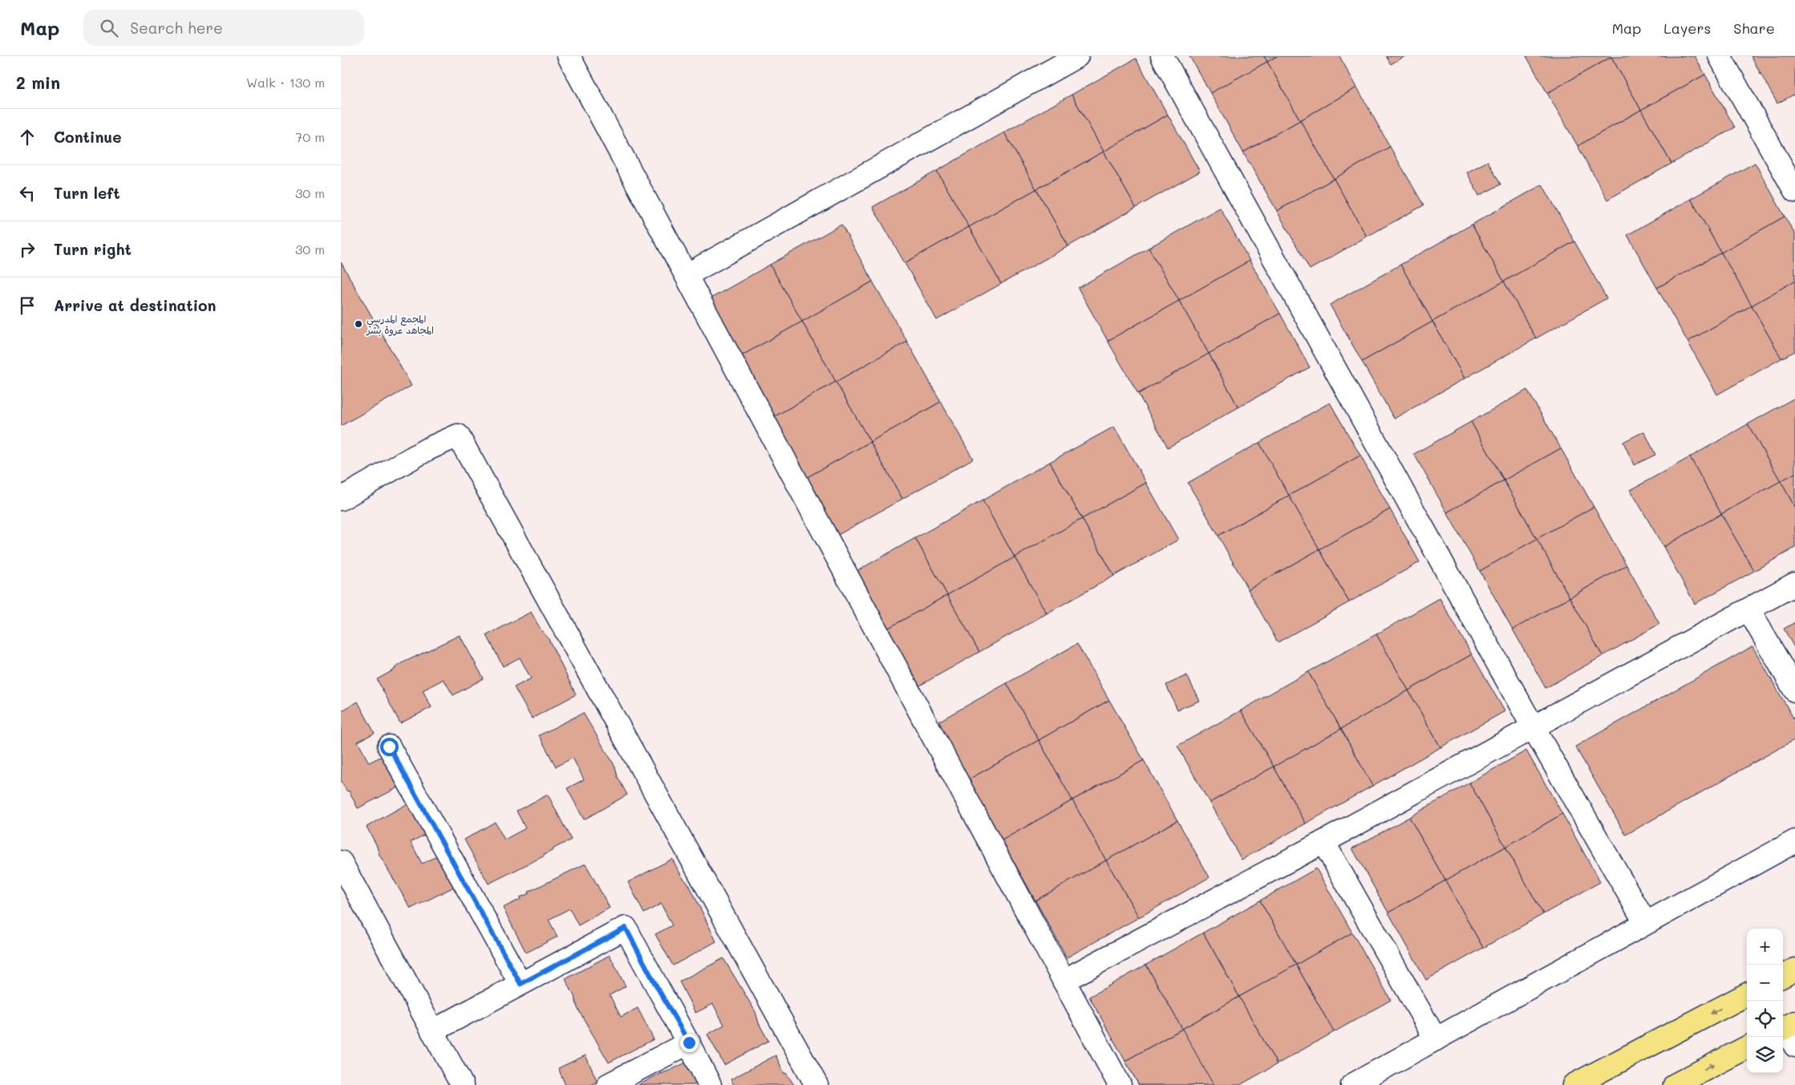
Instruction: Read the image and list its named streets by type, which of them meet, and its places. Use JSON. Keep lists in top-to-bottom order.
{
  "places": ["المجمع المدرسي المجاهد عروة بشر"],
  "page": {
    "header": "Map",
    "search": "Search here",
    "nav": ["Map", "Layers", "Share"],
    "heading": ["2 min", "Walk · 130 m"],
    "list": [
      ["Continue", "70 m"],
      ["Turn left", "30 m"],
      ["Turn right", "30 m"],
      "Arrive at destination"
    ],
    "map_buttons": ["+", "−"]
  }
}
